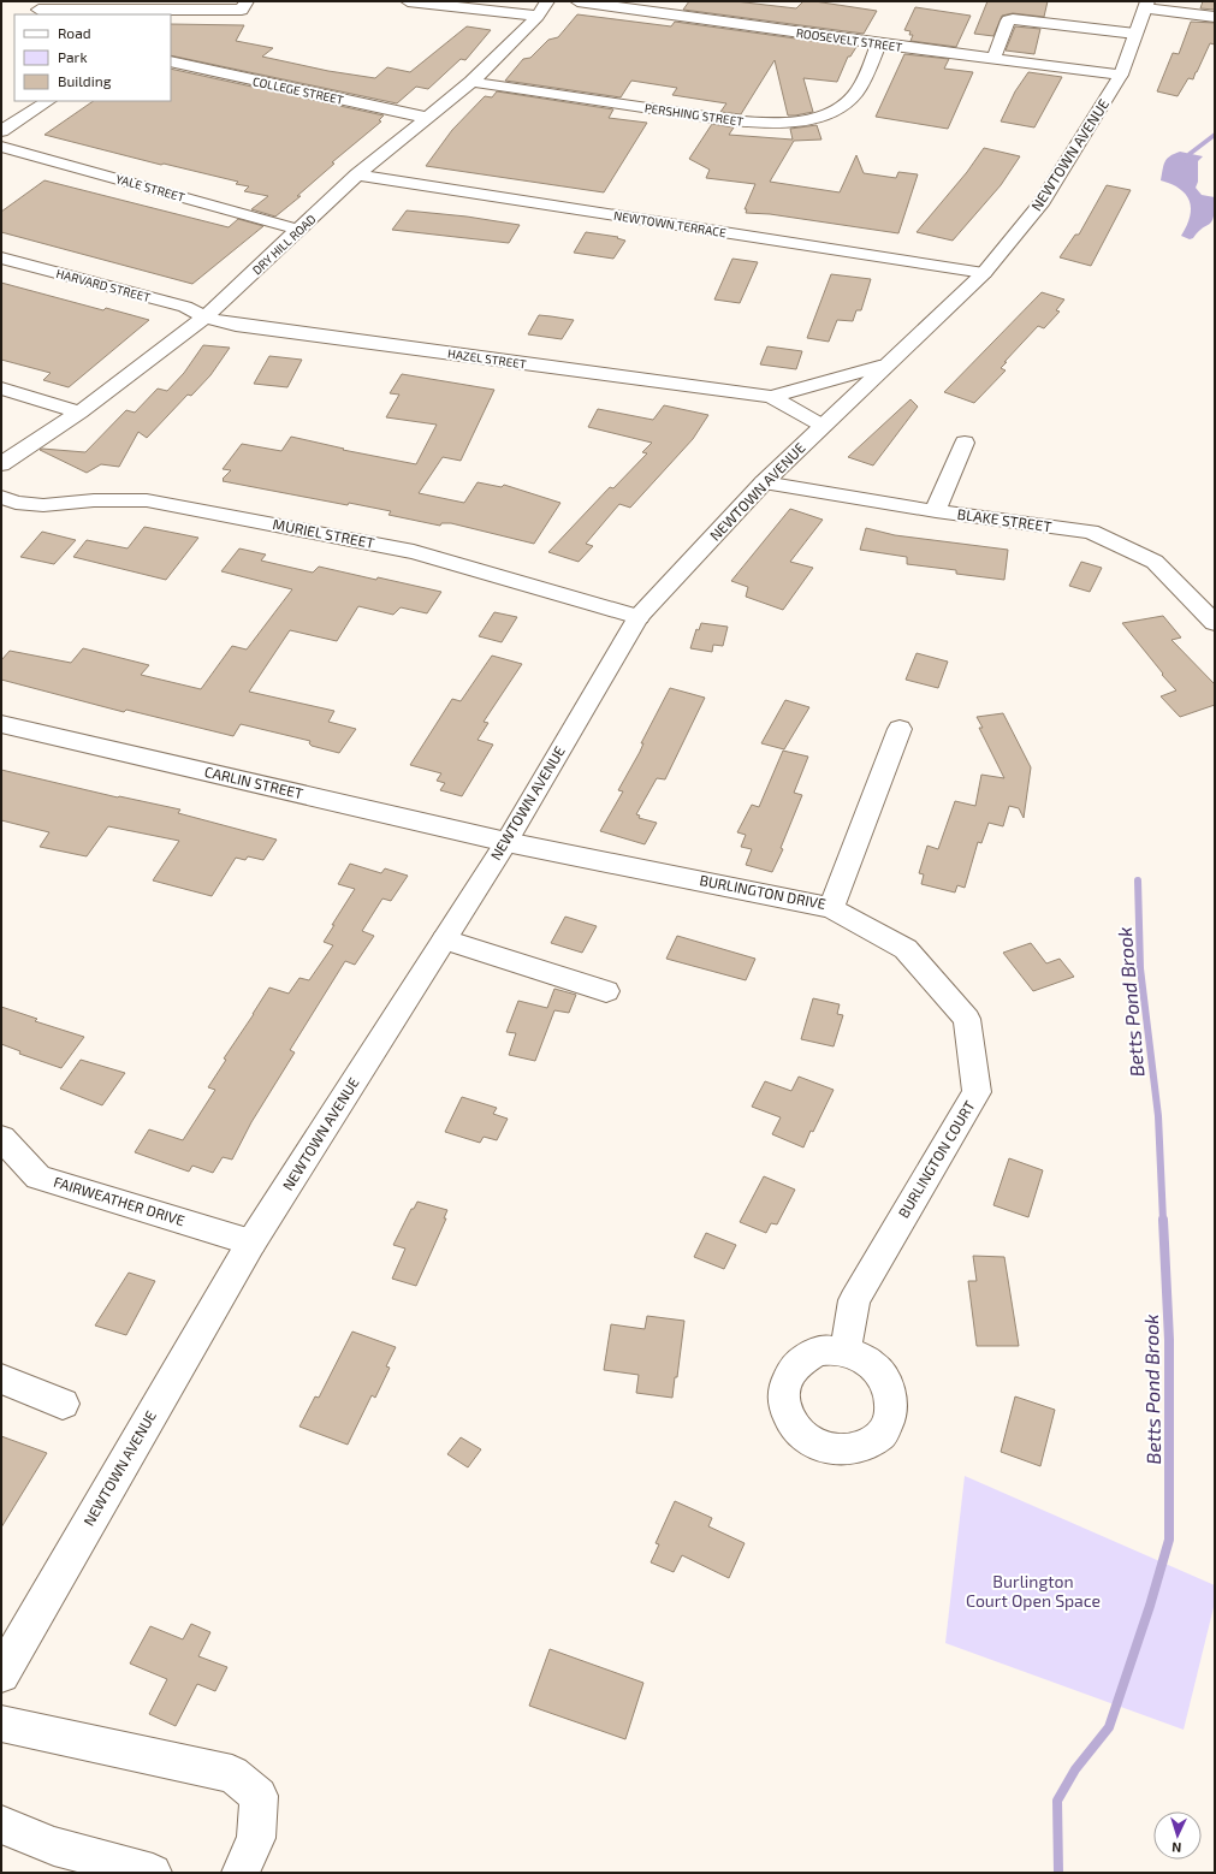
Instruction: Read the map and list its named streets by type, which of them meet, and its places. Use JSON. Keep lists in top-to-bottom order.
{
  "streets": {
    "street": [
      "ROOSEVELT STREET",
      "COLLEGE STREET",
      "PERSHING STREET",
      "NEWTOWN AVENUE",
      "YALE STREET",
      "NEWTOWN TERRACE",
      "DRY HILL ROAD",
      "HARVARD STREET",
      "HAZEL STREET",
      "BLAKE STREET",
      "MURIEL STREET",
      "CARLIN STREET",
      "BURLINGTON DRIVE",
      "BURLINGTON COURT",
      "FAIRWEATHER DRIVE"
    ]
  },
  "crossings": [
    ["ROOSEVELT STREET", "PERSHING STREET"],
    ["ROOSEVELT STREET", "NEWTOWN AVENUE"],
    ["COLLEGE STREET", "DRY HILL ROAD"],
    ["PERSHING STREET", "DRY HILL ROAD"],
    ["NEWTOWN AVENUE", "NEWTOWN TERRACE"],
    ["NEWTOWN AVENUE", "HAZEL STREET"],
    ["NEWTOWN AVENUE", "BLAKE STREET"],
    ["NEWTOWN AVENUE", "MURIEL STREET"],
    ["NEWTOWN AVENUE", "CARLIN STREET"],
    ["NEWTOWN AVENUE", "BURLINGTON DRIVE"],
    ["NEWTOWN AVENUE", "FAIRWEATHER DRIVE"],
    ["YALE STREET", "DRY HILL ROAD"],
    ["NEWTOWN TERRACE", "DRY HILL ROAD"],
    ["DRY HILL ROAD", "HARVARD STREET"],
    ["DRY HILL ROAD", "HAZEL STREET"],
    ["HARVARD STREET", "HAZEL STREET"],
    ["CARLIN STREET", "BURLINGTON DRIVE"],
    ["BURLINGTON DRIVE", "BURLINGTON COURT"]
  ],
  "water": ["Betts Pond Brook"],
  "parks": ["Burlington Court Open Space"],
  "legend": ["Road", "Park", "Building"],
  "north": "bottom"
}
